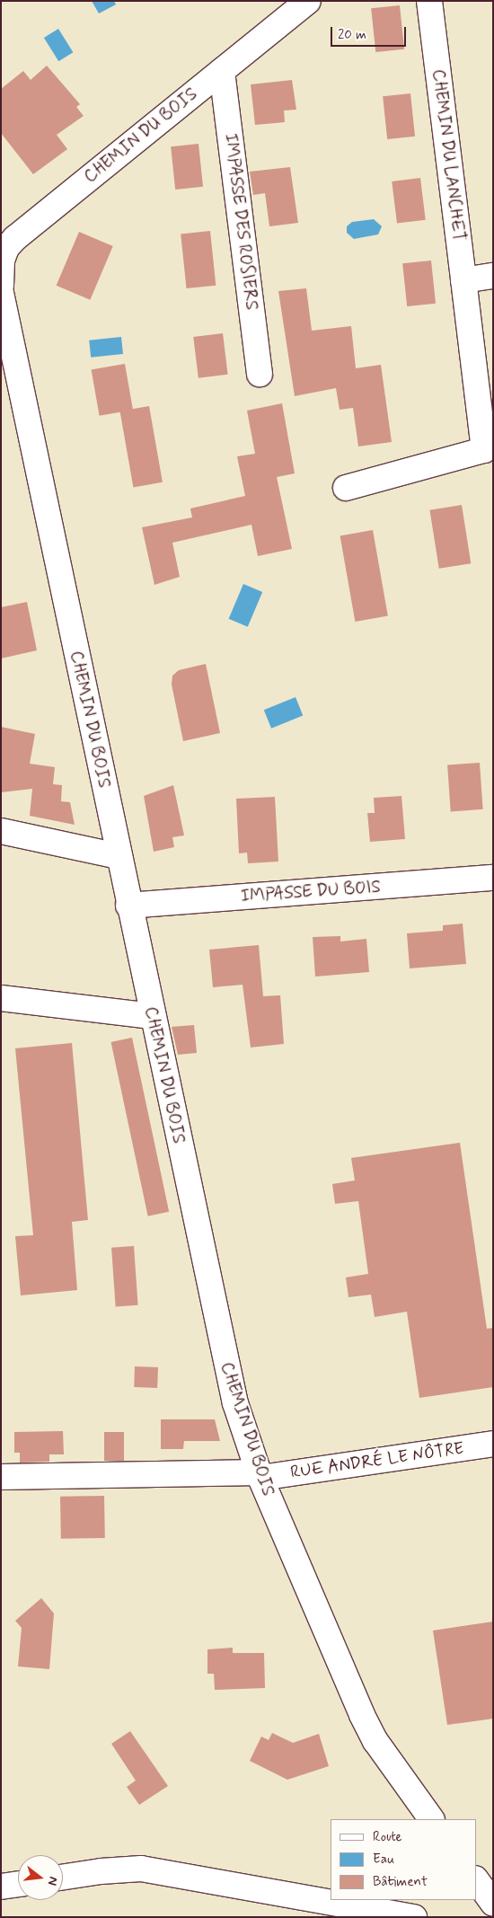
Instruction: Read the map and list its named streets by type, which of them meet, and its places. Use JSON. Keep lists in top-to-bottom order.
{
  "streets": {
    "street": [
      "CHEMIN DU BOIS",
      "CHEMIN DU LANCHET",
      "IMPASSE DES ROSIERS",
      "IMPASSE DU BOIS",
      "RUE ANDRÉ LE NÔTRE"
    ]
  },
  "crossings": [
    ["CHEMIN DU BOIS", "IMPASSE DES ROSIERS"],
    ["CHEMIN DU BOIS", "IMPASSE DU BOIS"],
    ["CHEMIN DU BOIS", "RUE ANDRÉ LE NÔTRE"]
  ],
  "legend": ["Route", "Eau", "Bâtiment"],
  "scale_bar": "20 m",
  "north": "right"
}
